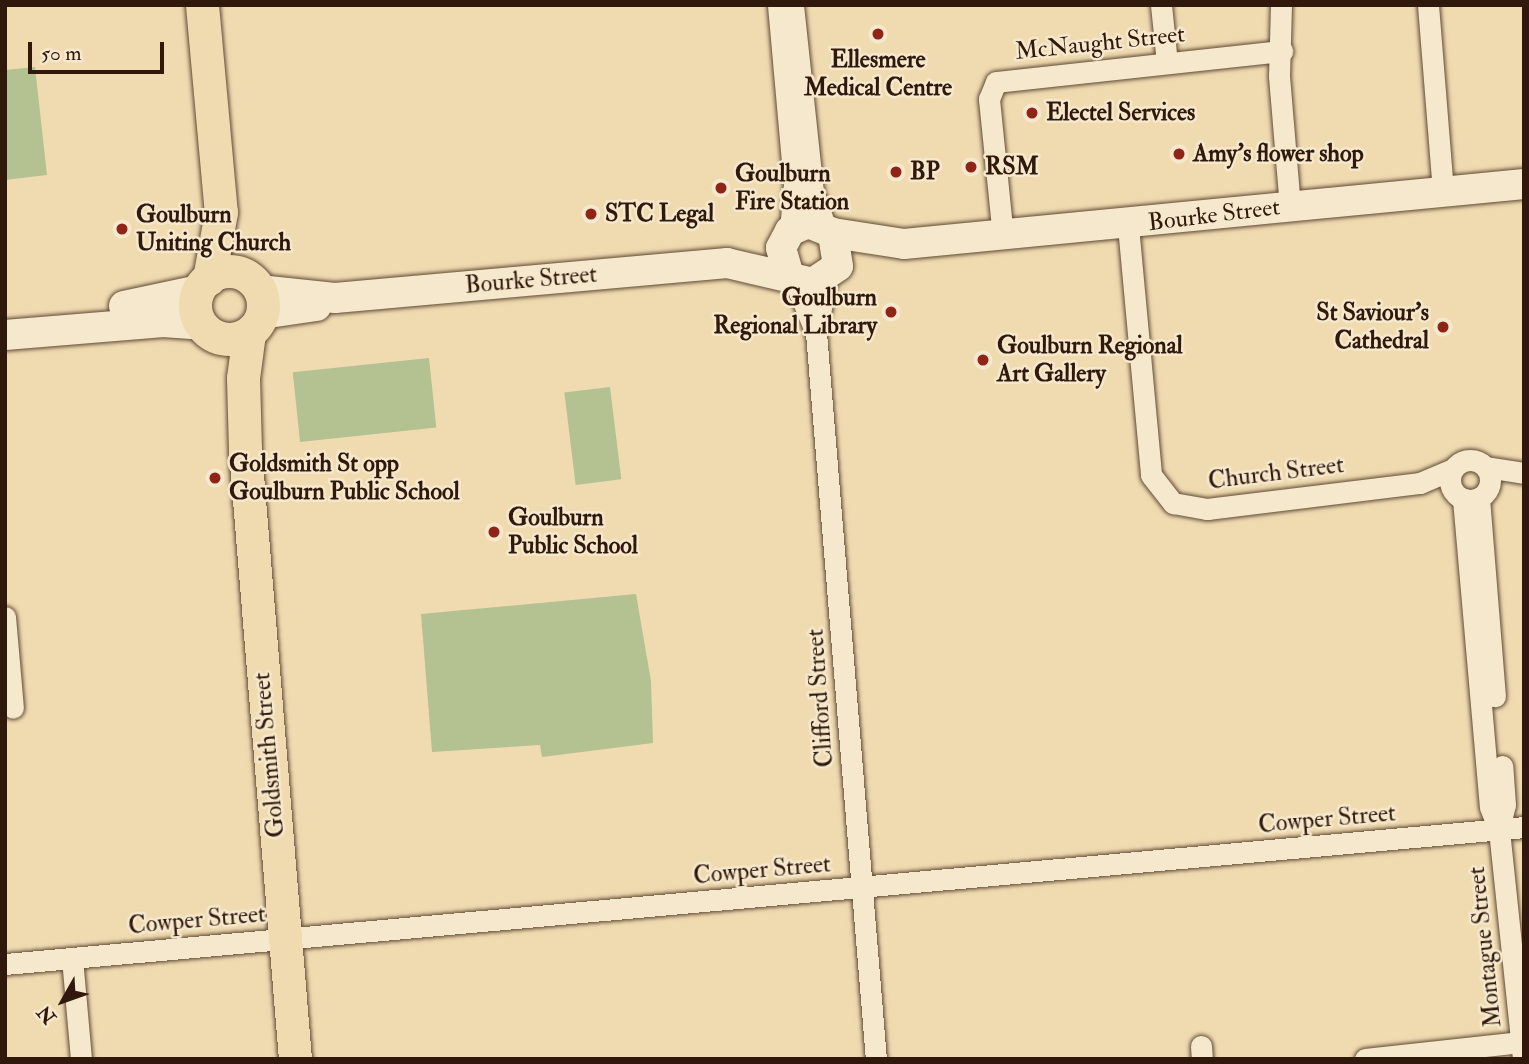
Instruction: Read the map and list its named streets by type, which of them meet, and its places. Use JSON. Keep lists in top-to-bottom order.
{
  "streets": {
    "main road": ["Bourke Street", "Goldsmith Street"],
    "street": [
      "McNaught Street",
      "Church Street",
      "Clifford Street",
      "Cowper Street",
      "Montague Street"
    ]
  },
  "crossings": [
    ["McNaught Street", "Bourke Street"],
    ["Bourke Street", "Church Street"],
    ["Bourke Street", "Clifford Street"],
    ["Bourke Street", "Goldsmith Street"],
    ["Church Street", "Montague Street"],
    ["Clifford Street", "Cowper Street"],
    ["Goldsmith Street", "Cowper Street"],
    ["Cowper Street", "Montague Street"]
  ],
  "places": [
    "Ellesmere Medical Centre",
    "Electel Services",
    "Amy's flower shop",
    "RSM",
    "BP",
    "Goulburn Fire Station",
    "STC Legal",
    "Goulburn Uniting Church",
    "Goulburn Regional Library",
    "St Saviour's Cathedral",
    "Goulburn Regional Art Gallery",
    "Goldsmith St opp Goulburn Public School",
    "Goulburn Public School"
  ],
  "scale_bar": "50 m",
  "north": "bottom left"
}
